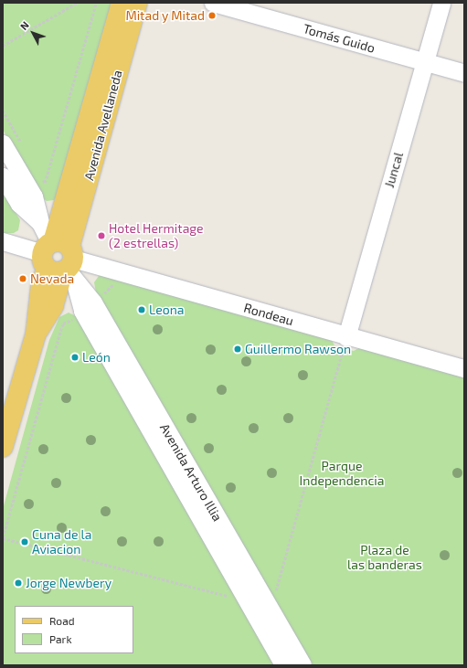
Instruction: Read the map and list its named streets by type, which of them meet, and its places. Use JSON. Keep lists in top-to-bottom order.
{
  "streets": {
    "main road": ["Avenida Avellaneda"],
    "street": [
      "Tomás Guido",
      "Juncal",
      "Rondeau",
      "Avenida Arturo Illia"
    ]
  },
  "crossings": [
    ["Tomás Guido", "Juncal"],
    ["Avenida Avellaneda", "Rondeau"],
    ["Avenida Avellaneda", "Avenida Arturo Illia"],
    ["Juncal", "Rondeau"],
    ["Rondeau", "Avenida Arturo Illia"]
  ],
  "parks": ["Parque Independencia", "Plaza de las banderas"],
  "places": [
    "Mitad y Mitad",
    "Hotel Hermitage (2 estrellas)",
    "Nevada",
    "Leona",
    "Guillermo Rawson",
    "León",
    "Cuna de la Aviacion",
    "Jorge Newbery"
  ],
  "legend": ["Road", "Park"],
  "north": "top left"
}
